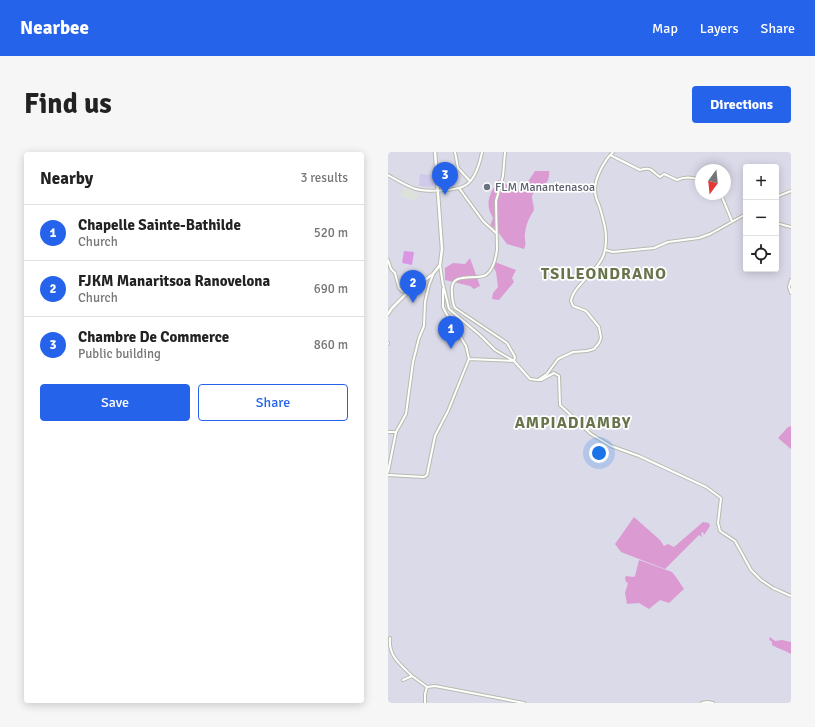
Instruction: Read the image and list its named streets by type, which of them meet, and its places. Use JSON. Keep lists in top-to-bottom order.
{
  "districts": ["TSILEONDRANO", "AMPIADIAMBY"],
  "places": ["FLM Manantenasoa"],
  "north": "bottom",
  "page": {
    "header": "Nearbee",
    "nav": ["Map", "Layers", "Share"],
    "buttons": [
      "Directions",
      ["Save", "Share"]
    ],
    "title": "Find us",
    "heading": ["Nearby", "3 results"],
    "pins": ["3", "2", "1"],
    "map_buttons": ["+", "−"],
    "list": [
      {
        "mark": "1",
        "name": "Chapelle Sainte-Bathilde",
        "note": "Church",
        "value": "520 m"
      },
      {
        "mark": "2",
        "name": "FJKM Manaritsoa Ranovelona",
        "note": "Church",
        "value": "690 m"
      },
      {
        "mark": "3",
        "name": "Chambre De Commerce",
        "note": "Public building",
        "value": "860 m"
      }
    ]
  }
}
